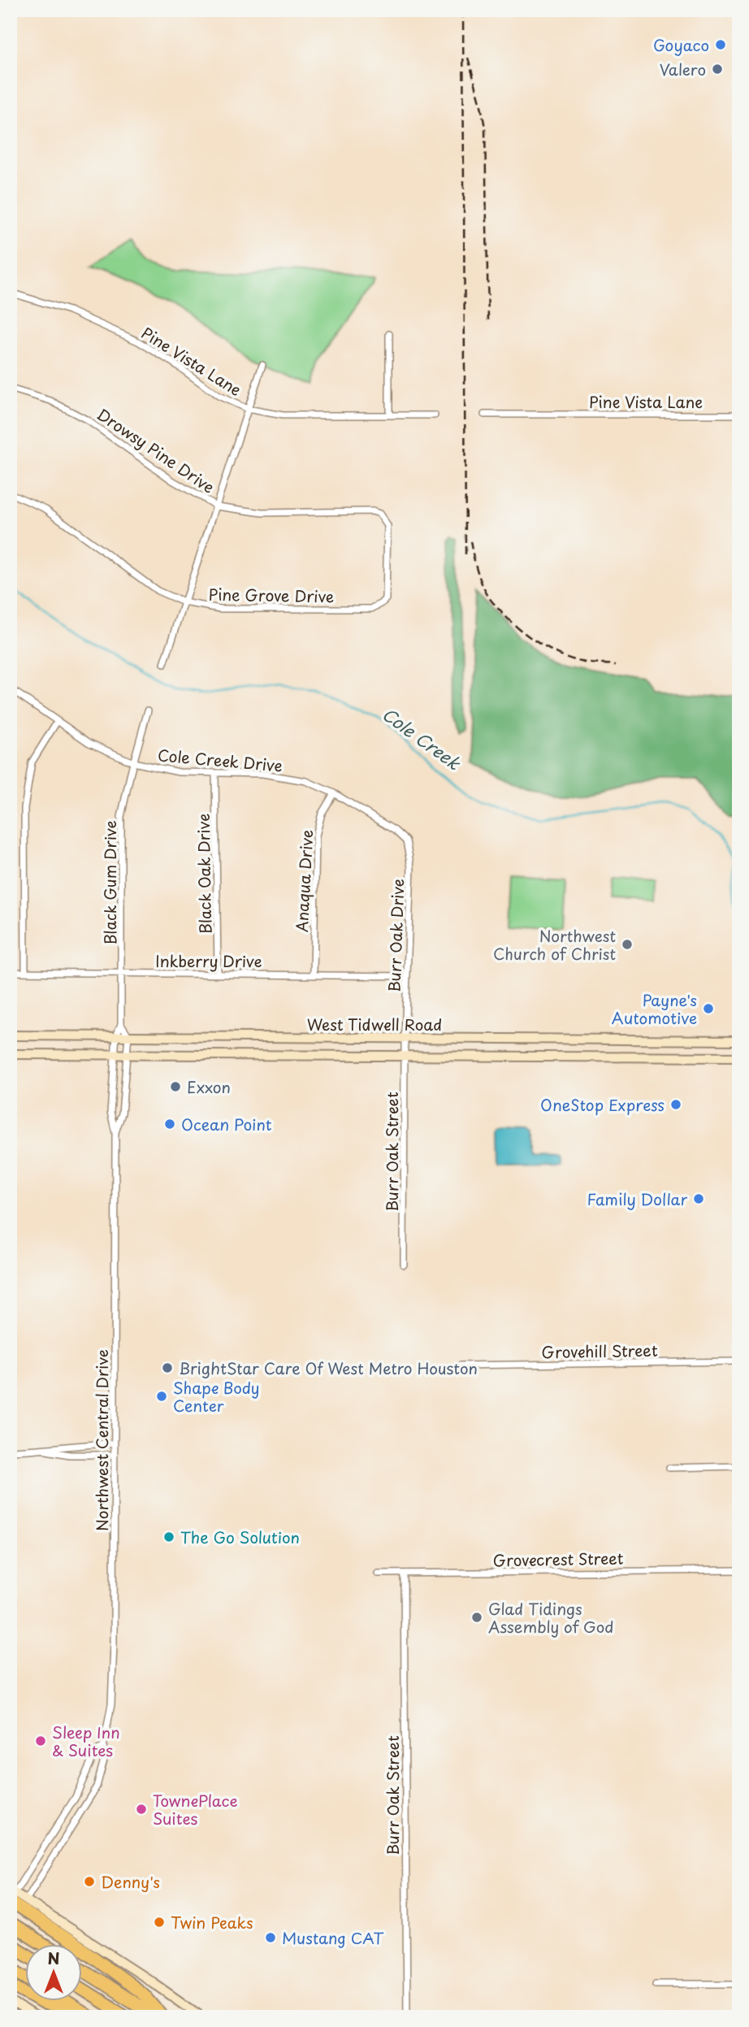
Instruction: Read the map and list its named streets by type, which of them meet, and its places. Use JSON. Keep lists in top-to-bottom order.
{
  "streets": {
    "main road": ["West Tidwell Road"],
    "street": [
      "Pine Vista Lane",
      "Drowsy Pine Drive",
      "Pine Grove Drive",
      "Cole Creek Drive",
      "Black Oak Drive",
      "Anaqua Drive",
      "Black Gum Drive",
      "Burr Oak Drive",
      "Inkberry Drive",
      "Burr Oak Street",
      "Grovehill Street",
      "Northwest Central Drive",
      "Grovecrest Street"
    ]
  },
  "crossings": [
    ["Drowsy Pine Drive", "Pine Grove Drive"],
    ["Cole Creek Drive", "Black Oak Drive"],
    ["Cole Creek Drive", "Anaqua Drive"],
    ["Cole Creek Drive", "Black Gum Drive"],
    ["Cole Creek Drive", "Burr Oak Drive"],
    ["Black Oak Drive", "Inkberry Drive"],
    ["Anaqua Drive", "Inkberry Drive"],
    ["Black Gum Drive", "Inkberry Drive"],
    ["Black Gum Drive", "West Tidwell Road"],
    ["Black Gum Drive", "Northwest Central Drive"],
    ["Burr Oak Drive", "Inkberry Drive"],
    ["Burr Oak Drive", "West Tidwell Road"],
    ["Burr Oak Drive", "Burr Oak Street"],
    ["West Tidwell Road", "Burr Oak Street"],
    ["West Tidwell Road", "Northwest Central Drive"],
    ["Burr Oak Street", "Grovecrest Street"]
  ],
  "water": ["Cole Creek"],
  "places": [
    "Goyaco",
    "Valero",
    "Northwest Church of Christ",
    "Payne's Automotive",
    "Exxon",
    "OneStop Express",
    "Ocean Point",
    "Family Dollar",
    "BrightStar Care Of West Metro Houston",
    "Shape Body Center",
    "The Go Solution",
    "Glad Tidings Assembly of God",
    "Sleep Inn & Suites",
    "TownePlace Suites",
    "Denny's",
    "Twin Peaks",
    "Mustang CAT"
  ],
  "north": "top"
}
